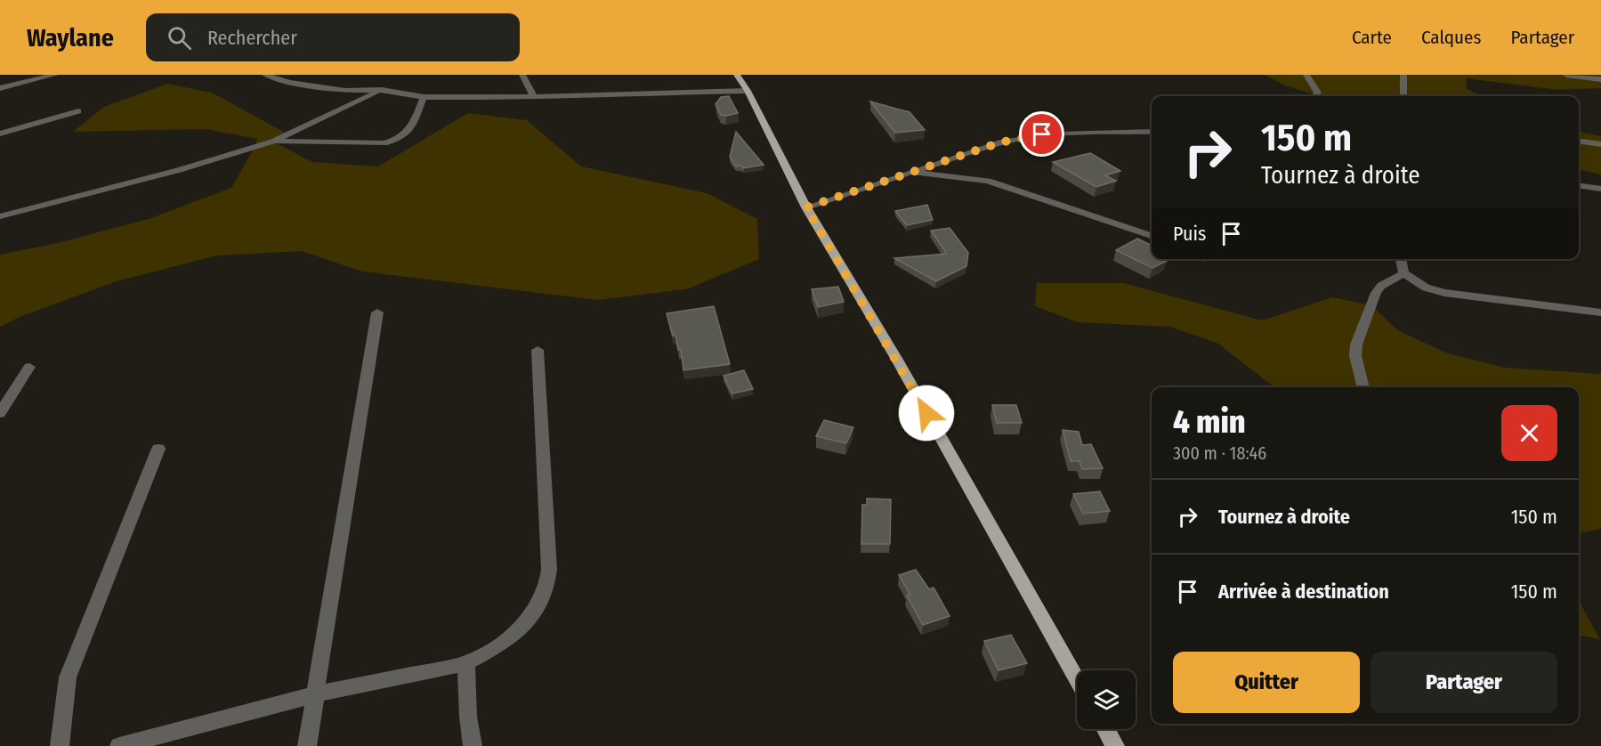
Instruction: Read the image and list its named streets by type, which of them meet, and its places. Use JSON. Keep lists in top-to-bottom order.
{
  "page": {
    "header": "Waylane",
    "search": "Rechercher",
    "nav": ["Carte", "Calques", "Partager"],
    "turn": ["150 m", "Tournez à droite"],
    "then": "Puis",
    "heading": ["4 min", "300 m · 18:46"],
    "list": [
      {
        "name": "Tournez à droite",
        "value": "150 m"
      },
      {
        "name": "Arrivée à destination",
        "value": "150 m"
      }
    ],
    "buttons": ["Quitter", "Partager"]
  }
}
